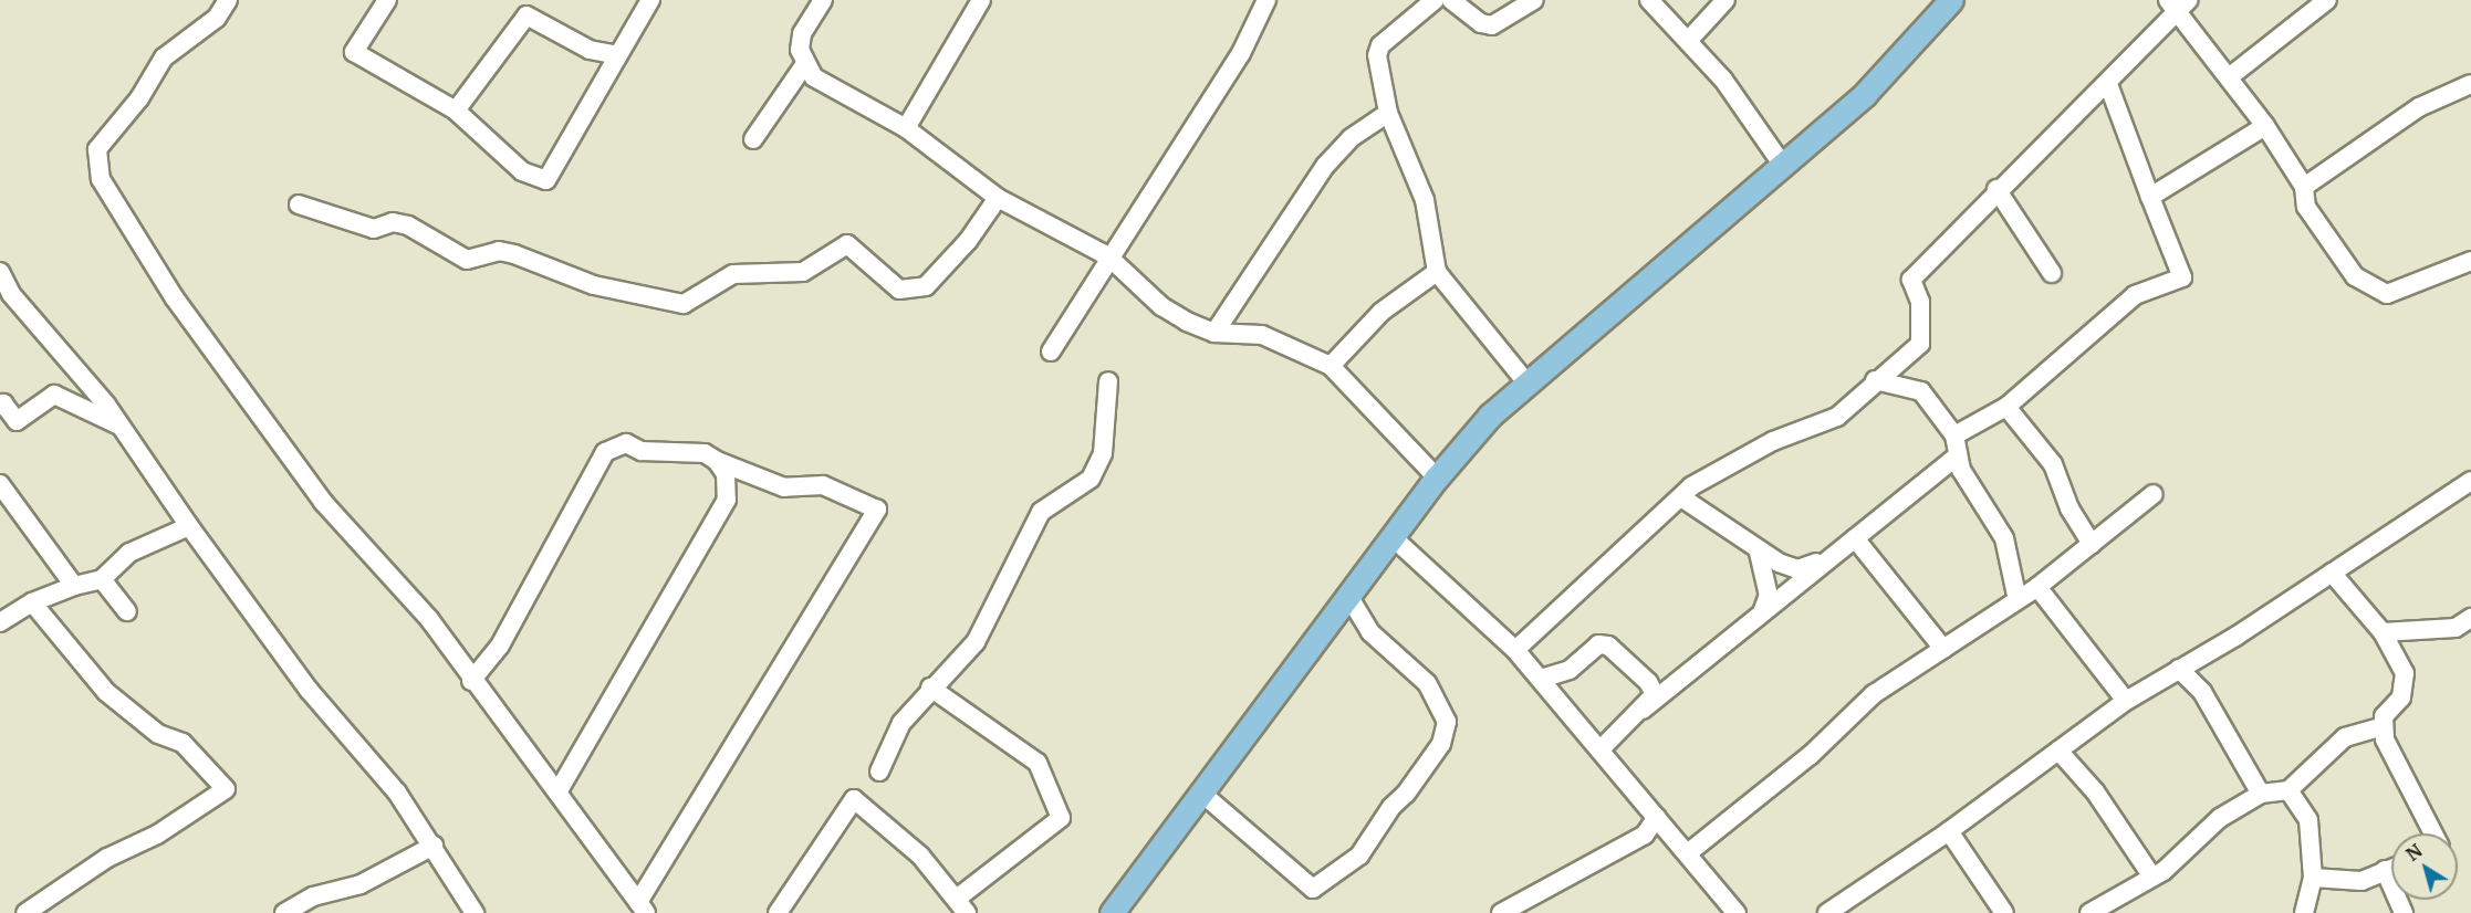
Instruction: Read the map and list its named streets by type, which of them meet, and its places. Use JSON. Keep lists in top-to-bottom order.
{
  "north": "top left"
}
